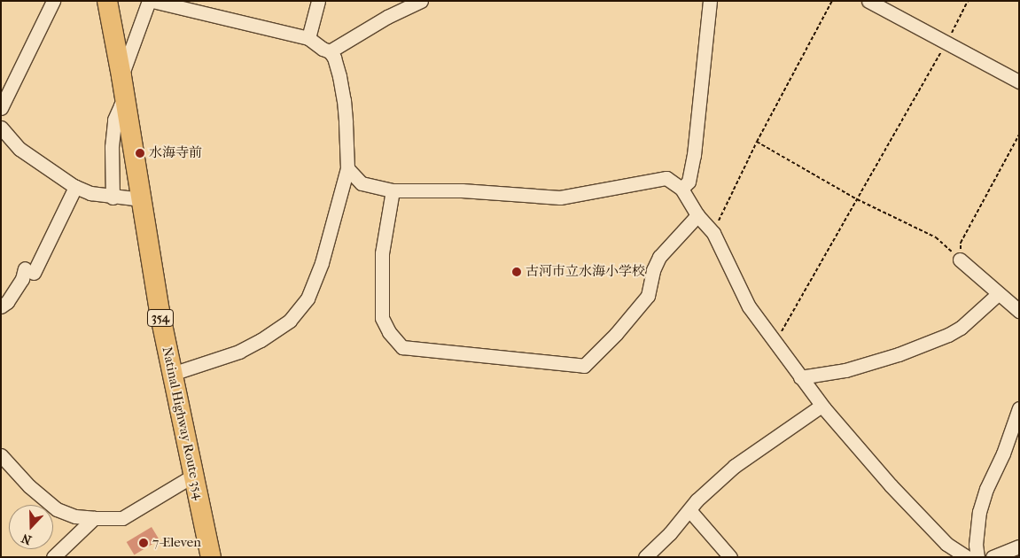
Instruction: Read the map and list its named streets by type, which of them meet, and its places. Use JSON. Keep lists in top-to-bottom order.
{
  "streets": {
    "highway": ["354", "Natinal Highway Route 354"]
  },
  "places": ["水海寺前", "古河市立水海小学校", "7-Eleven"],
  "north": "bottom"
}
